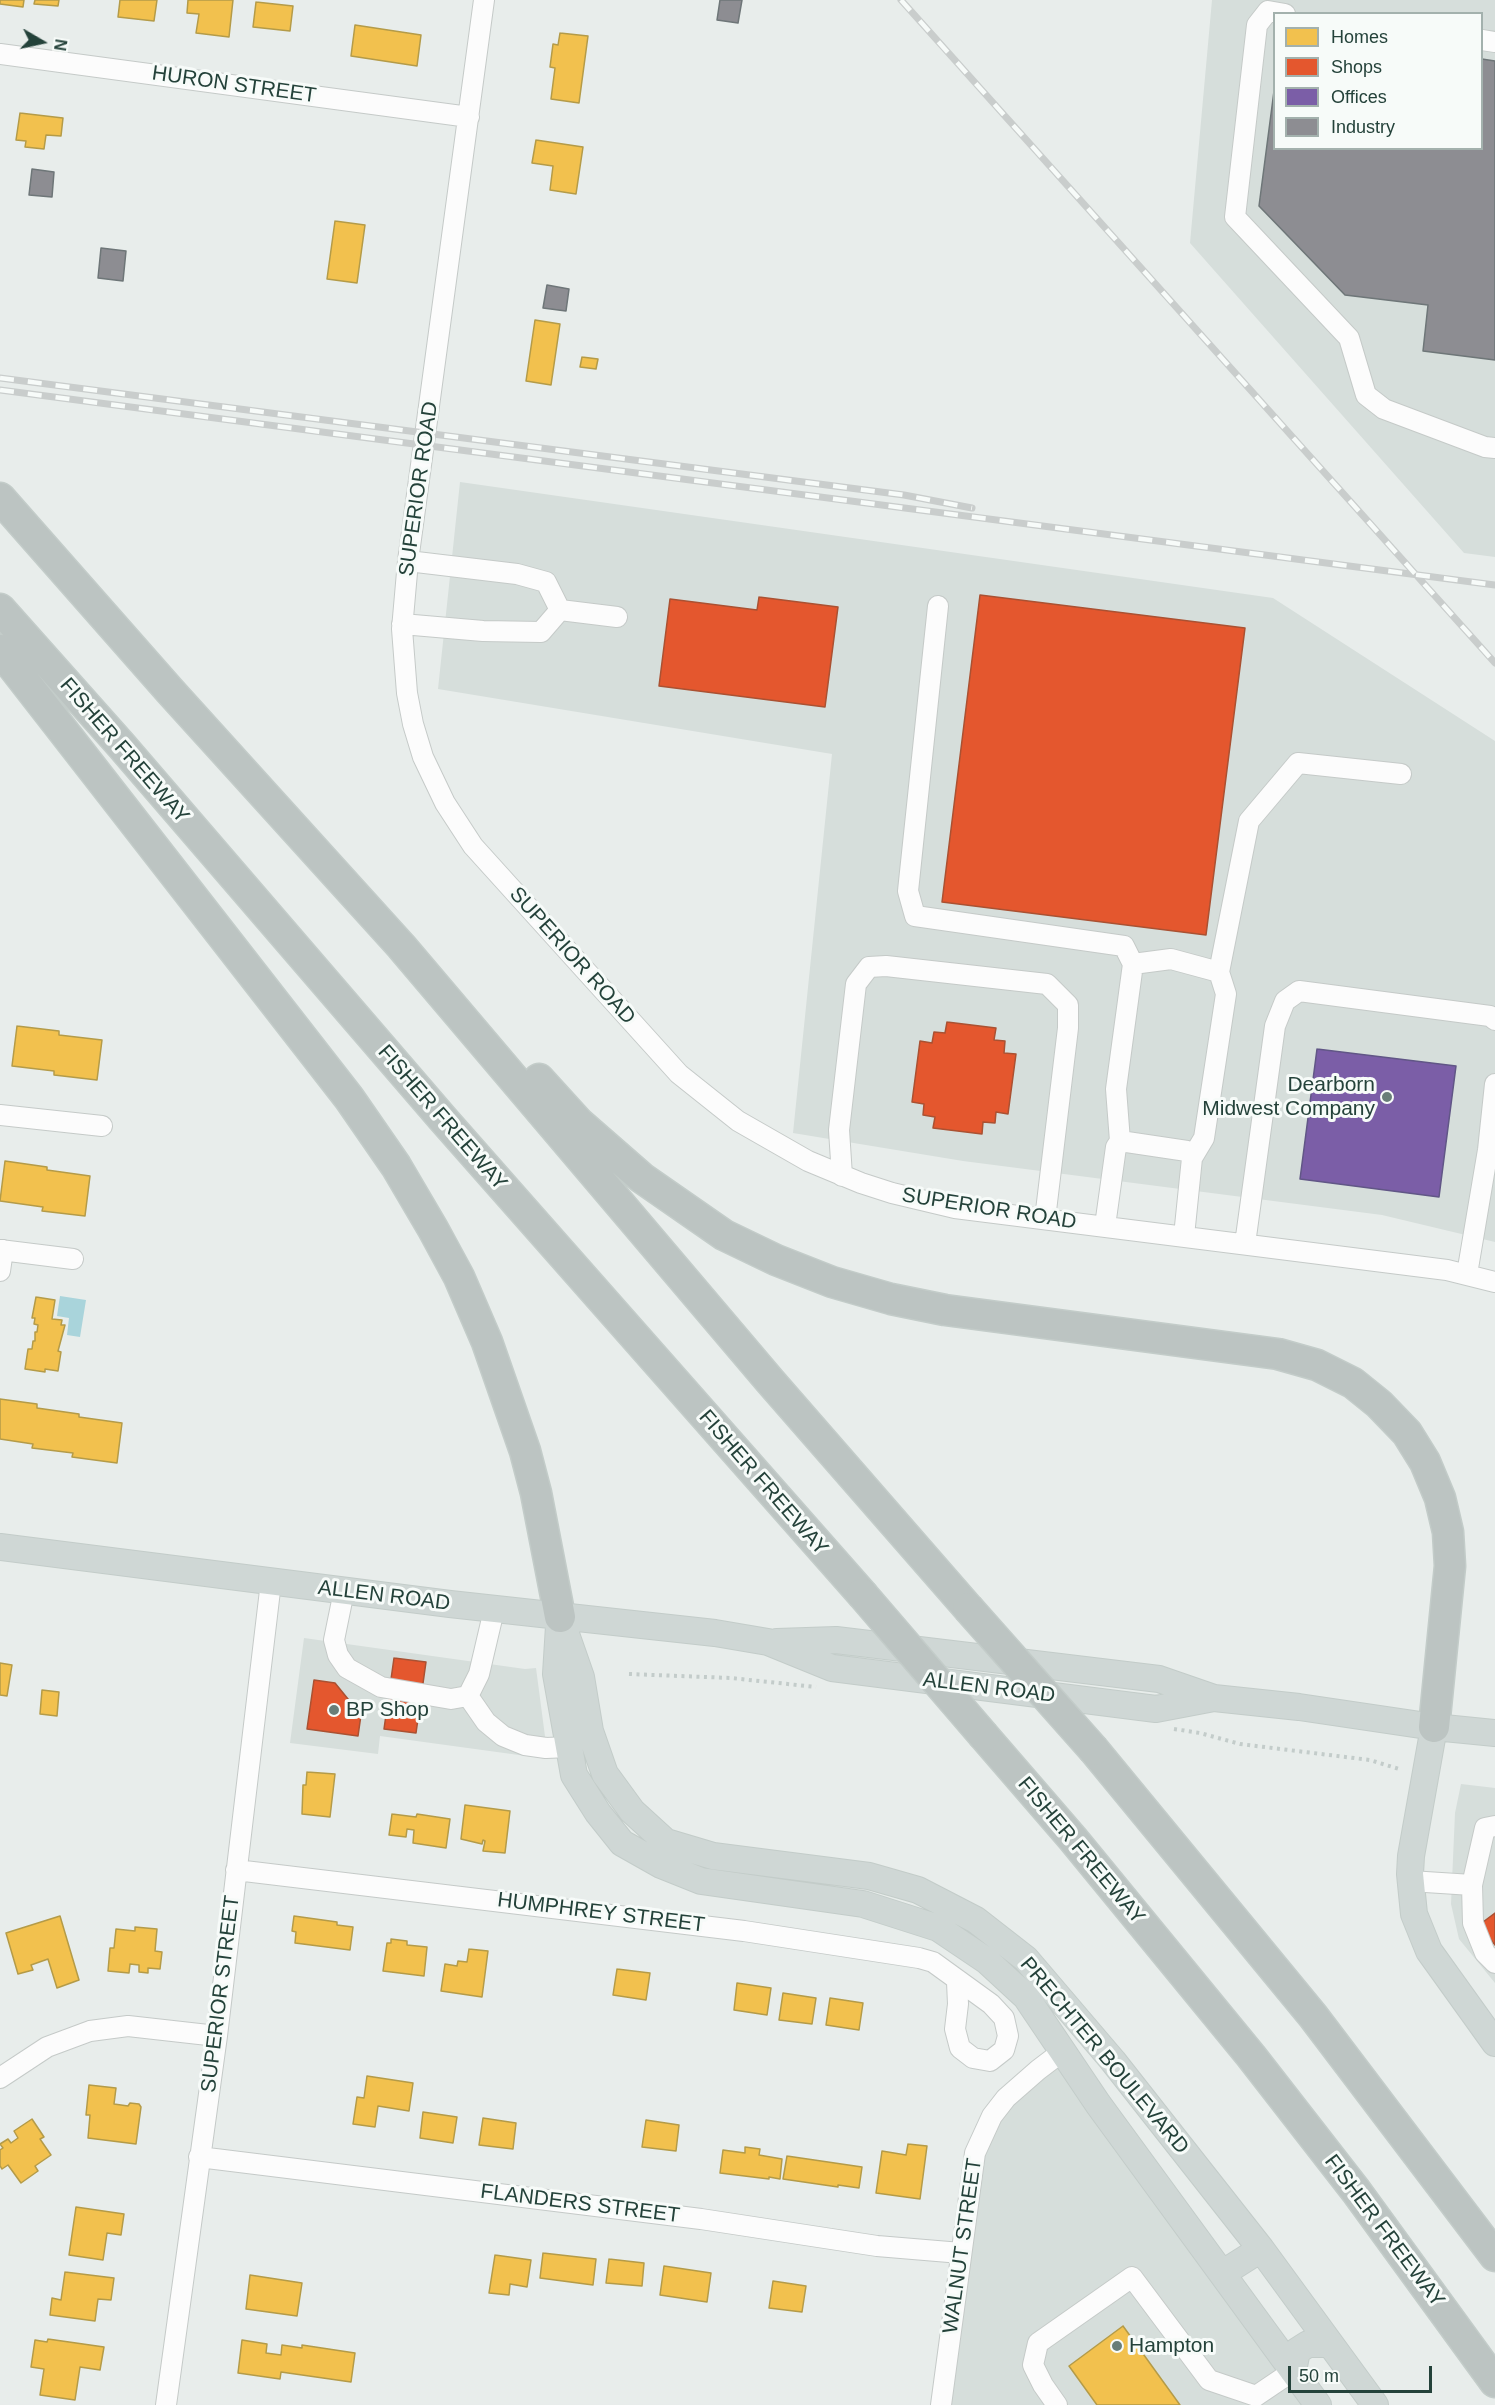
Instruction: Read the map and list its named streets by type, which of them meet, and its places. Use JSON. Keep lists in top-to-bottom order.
{
  "streets": {
    "highway": ["FISHER FREEWAY"],
    "main road": ["ALLEN ROAD", "PRECHTER BOULEVARD"],
    "street": [
      "HURON STREET",
      "SUPERIOR ROAD",
      "HUMPHREY STREET",
      "SUPERIOR STREET",
      "FLANDERS STREET",
      "WALNUT STREET"
    ]
  },
  "crossings": [
    ["HURON STREET", "SUPERIOR ROAD"],
    ["ALLEN ROAD", "SUPERIOR STREET"],
    ["ALLEN ROAD", "PRECHTER BOULEVARD"],
    ["HUMPHREY STREET", "SUPERIOR STREET"],
    ["SUPERIOR STREET", "FLANDERS STREET"],
    ["PRECHTER BOULEVARD", "WALNUT STREET"],
    ["FLANDERS STREET", "WALNUT STREET"]
  ],
  "places": ["Dearborn Midwest Company", "BP Shop", "Hampton"],
  "legend": [
    "Homes",
    "Shops",
    "Offices",
    "Industry"
  ],
  "scale_bar": "50 m",
  "north": "right"
}
